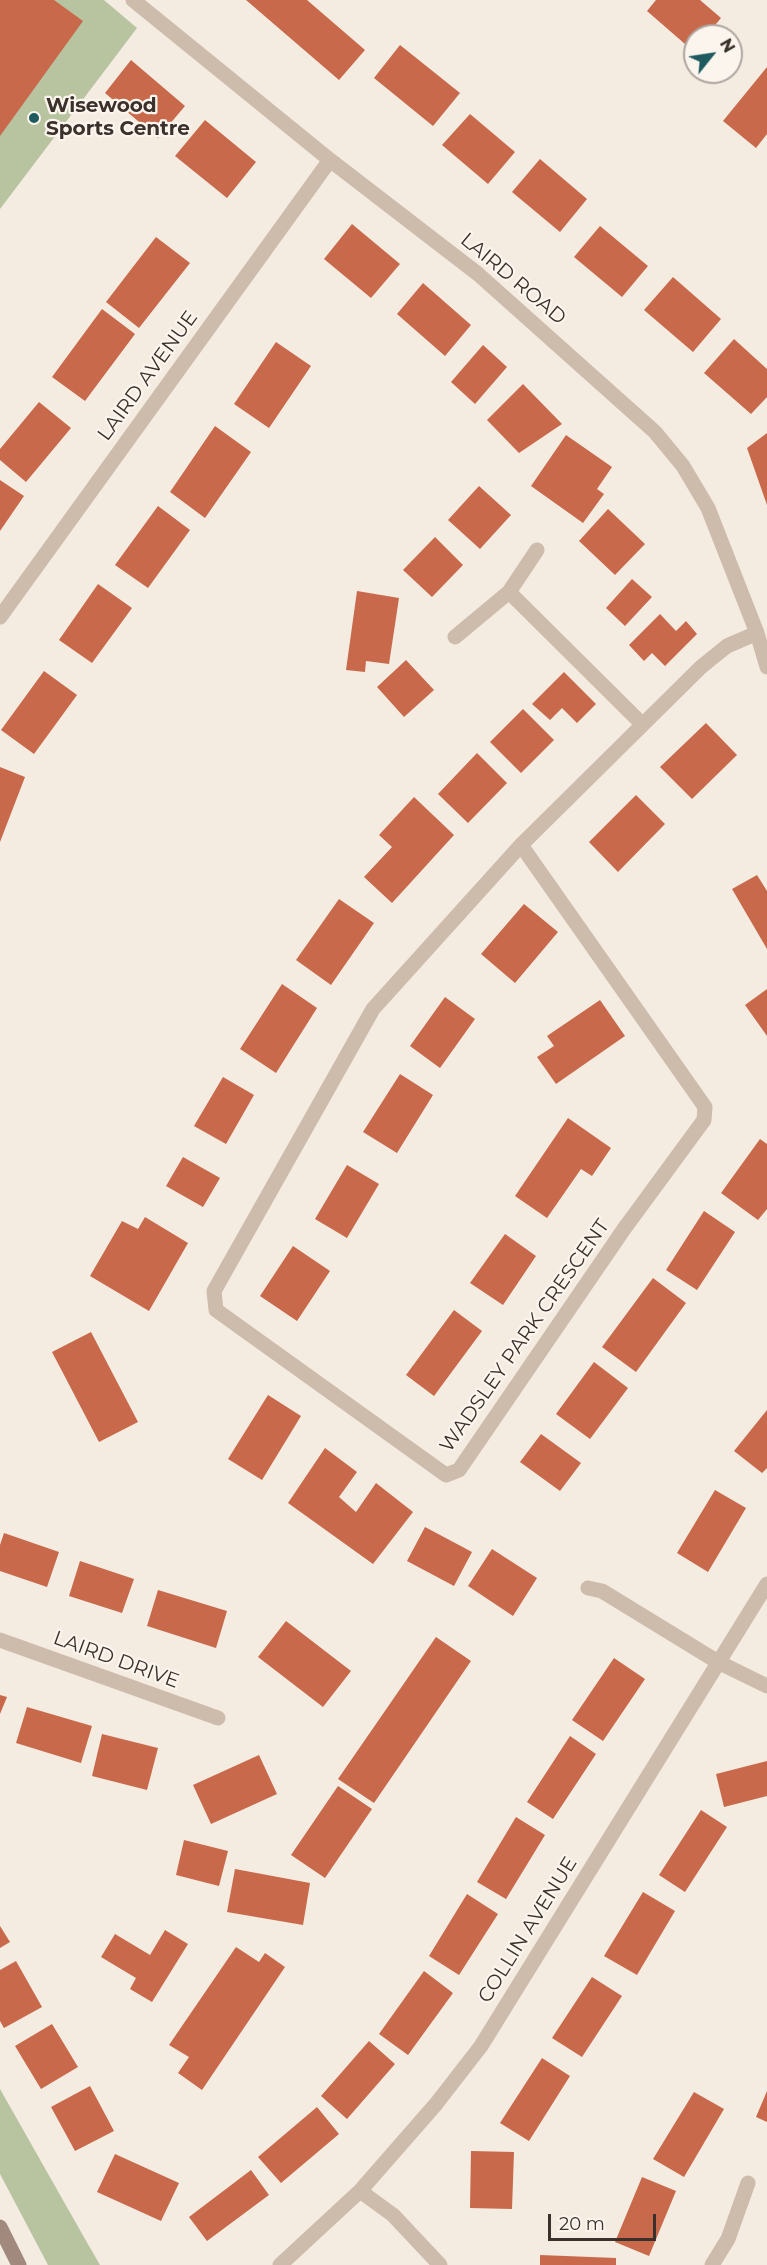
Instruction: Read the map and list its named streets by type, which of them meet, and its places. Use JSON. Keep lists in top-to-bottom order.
{
  "streets": {
    "street": [
      "LAIRD ROAD",
      "LAIRD AVENUE",
      "WADSLEY PARK CRESCENT",
      "LAIRD DRIVE",
      "COLLIN AVENUE"
    ]
  },
  "crossings": [
    ["LAIRD ROAD", "LAIRD AVENUE"],
    ["LAIRD ROAD", "WADSLEY PARK CRESCENT"]
  ],
  "places": ["Wisewood Sports Centre"],
  "scale_bar": "20 m",
  "north": "top right"
}
